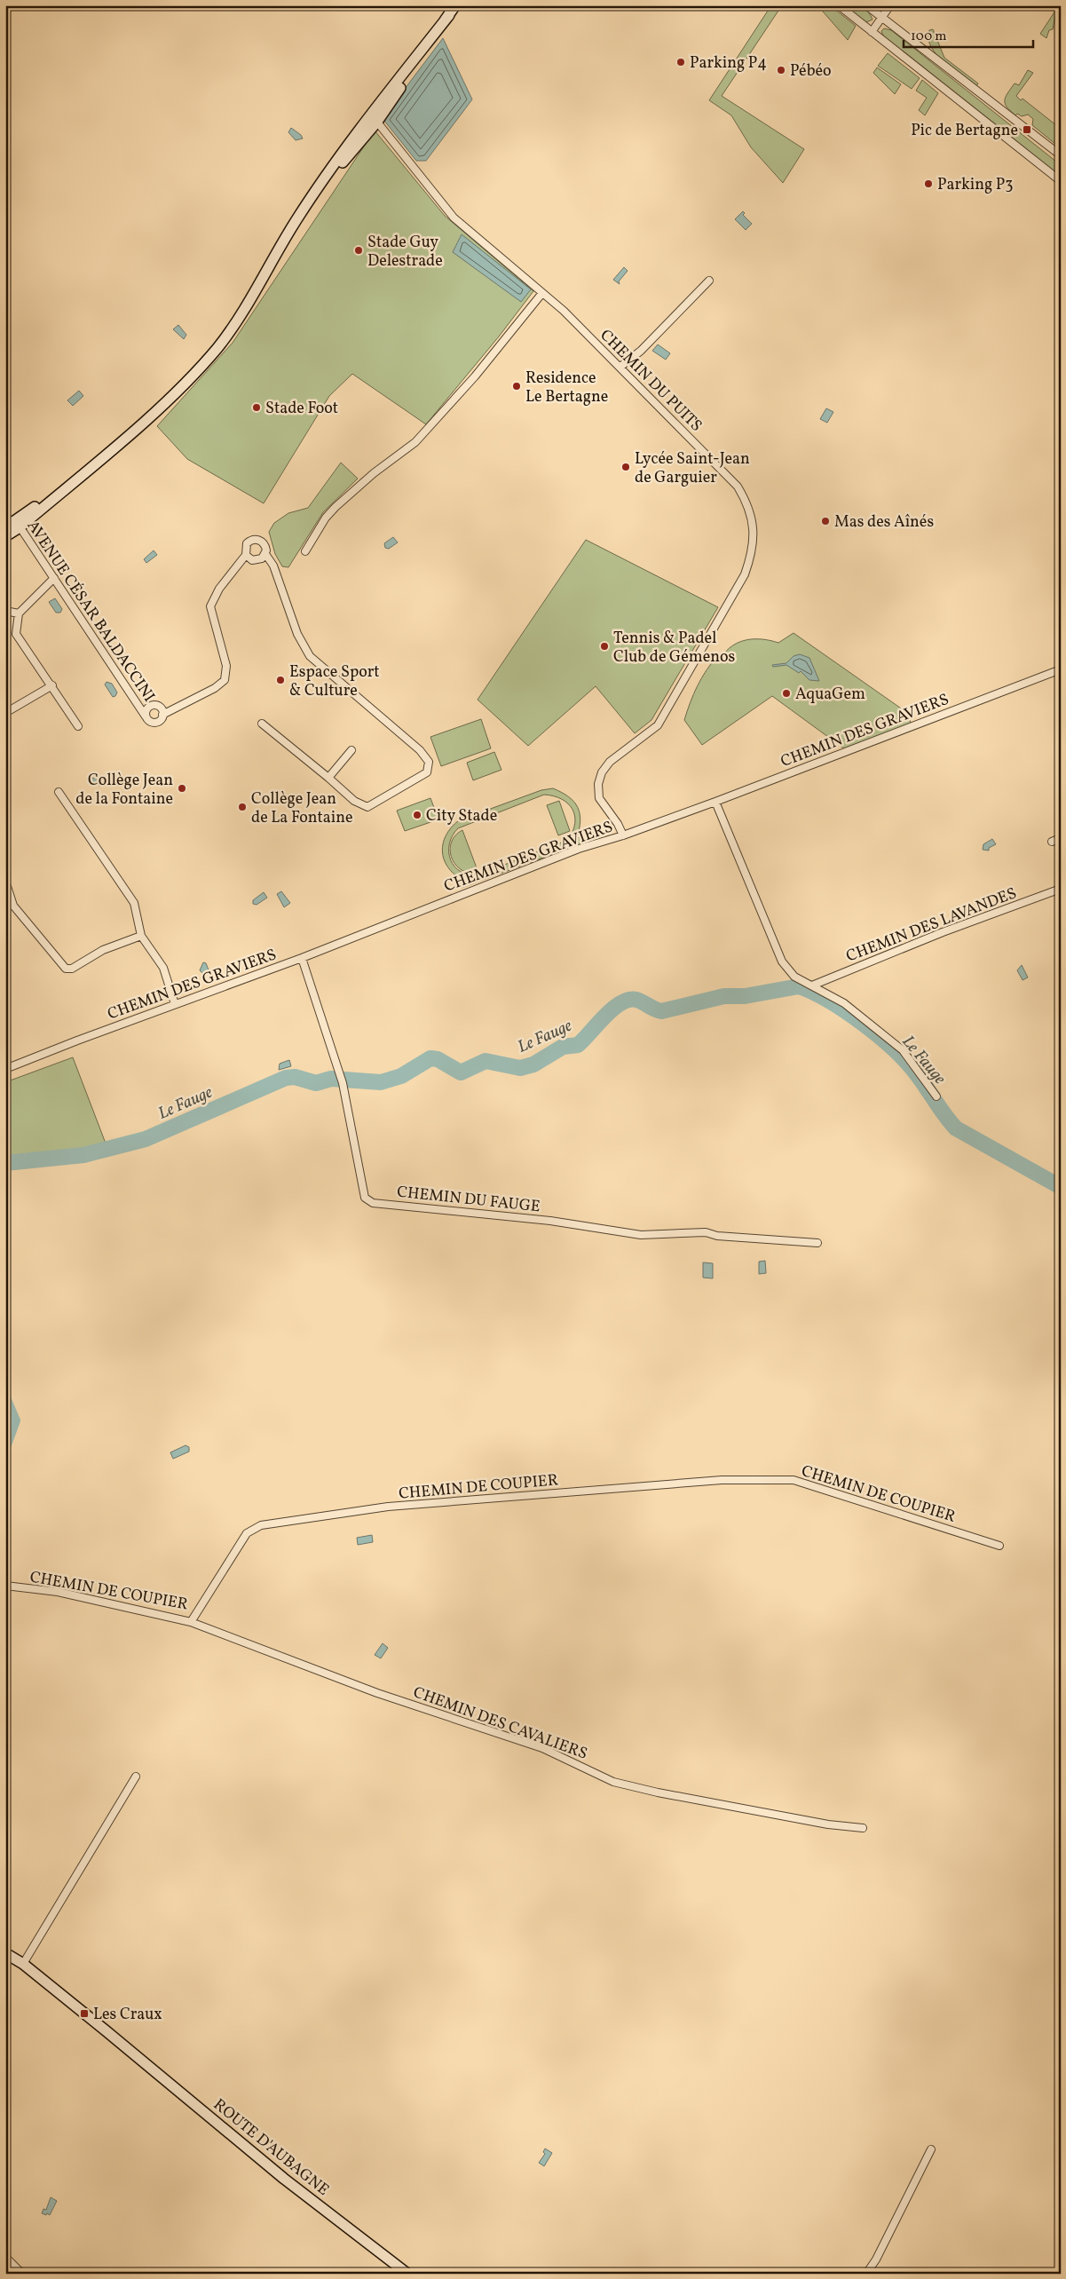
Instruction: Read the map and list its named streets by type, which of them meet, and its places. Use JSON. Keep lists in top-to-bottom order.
{
  "streets": {
    "main road": ["ROUTE D'AUBAGNE"],
    "street": [
      "CHEMIN DU PUITS",
      "AVENUE CÉSAR BALDACCINI",
      "CHEMIN DES GRAVIERS",
      "CHEMIN DES LAVANDES",
      "CHEMIN DU FAUGE",
      "CHEMIN DE COUPIER",
      "CHEMIN DES CAVALIERS"
    ]
  },
  "crossings": [
    ["CHEMIN DU PUITS", "CHEMIN DES GRAVIERS"],
    ["CHEMIN DES GRAVIERS", "CHEMIN DU FAUGE"],
    ["CHEMIN DE COUPIER", "CHEMIN DES CAVALIERS"]
  ],
  "water": ["Le Fauge"],
  "places": {
    "other": [
      "Parking P4",
      "Pébéo",
      "Parking P3",
      "Stade Guy Delestrade",
      "Residence Le Bertagne",
      "Stade Foot",
      "Lycée Saint-Jean de Garguier",
      "Mas des Aînés",
      "Tennis & Padel Club de Gémenos",
      "Espace Sport & Culture",
      "AquaGem",
      "Collège Jean de la Fontaine",
      "Collège Jean de La Fontaine",
      "City Stade"
    ],
    "transit": ["Pic de Bertagne", "Les Craux"]
  },
  "scale_bar": "100 m"
}
